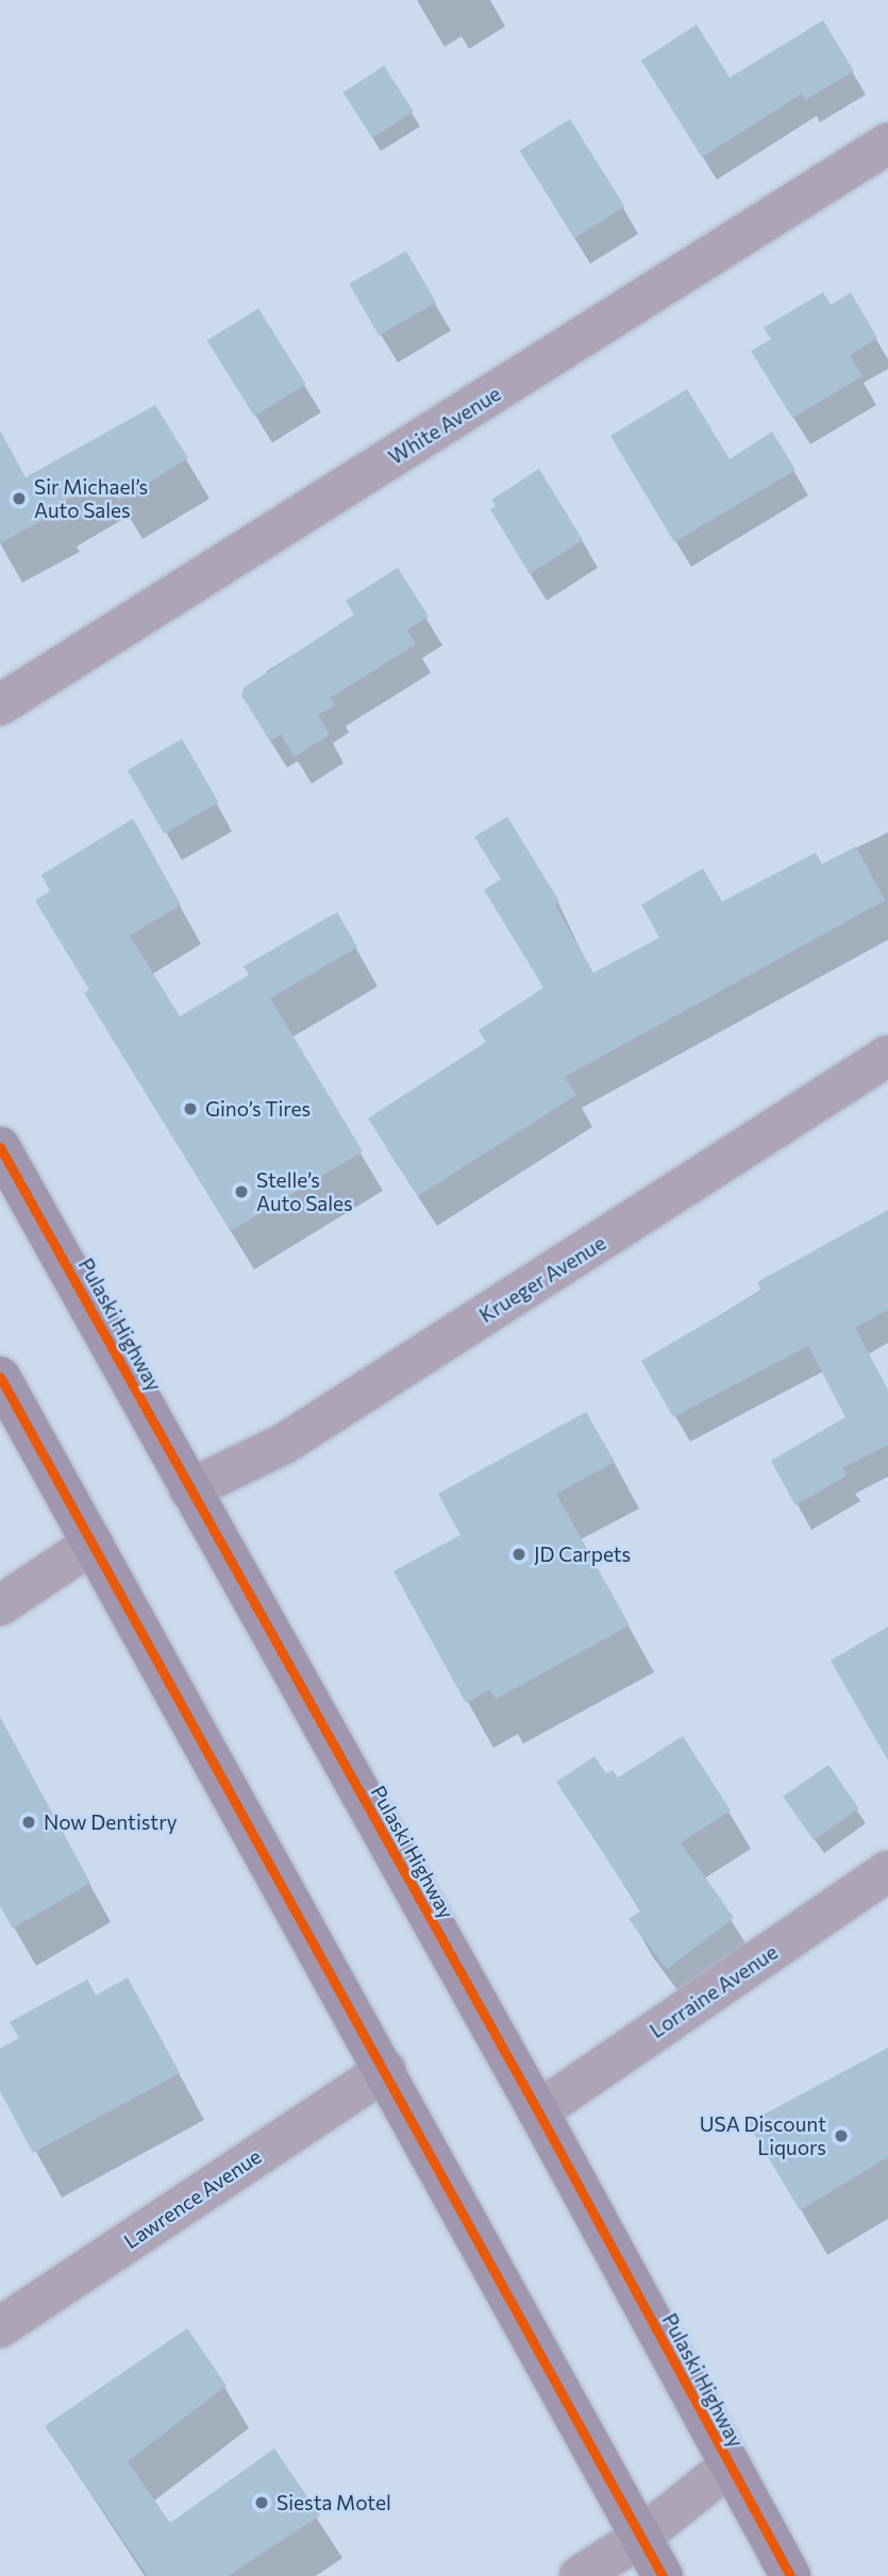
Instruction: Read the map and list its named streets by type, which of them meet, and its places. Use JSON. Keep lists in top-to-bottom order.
{
  "streets": {
    "highway": ["Pulaski Highway"],
    "street": [
      "White Avenue",
      "Krueger Avenue",
      "Lorraine Avenue",
      "Lawrence Avenue"
    ]
  },
  "crossings": [
    ["Krueger Avenue", "Pulaski Highway"],
    ["Pulaski Highway", "Lorraine Avenue"]
  ],
  "places": [
    "Sir Michael’s Auto Sales",
    "Gino’s Tires",
    "Stelle’s Auto Sales",
    "JD Carpets",
    "Now Dentistry",
    "USA Discount Liquors",
    "Siesta Motel"
  ]
}
